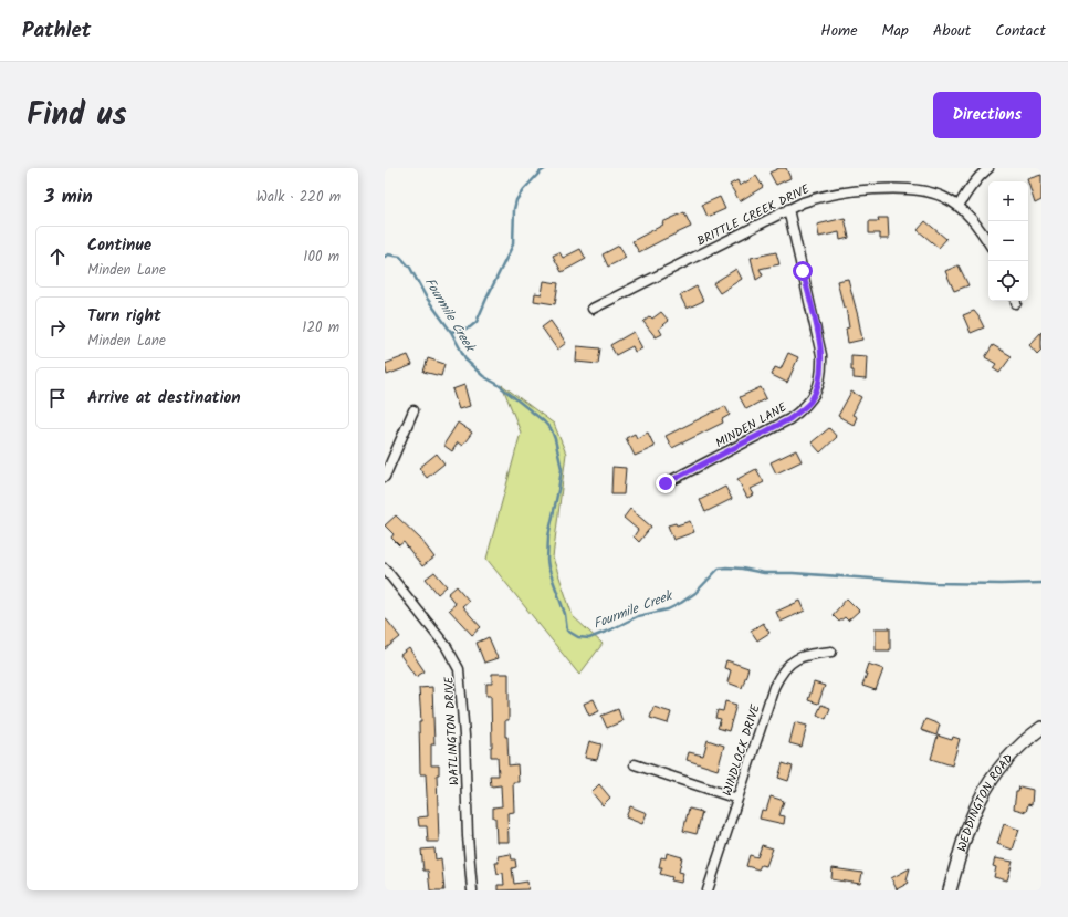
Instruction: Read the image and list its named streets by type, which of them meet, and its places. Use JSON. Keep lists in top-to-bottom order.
{
  "streets": {
    "main road": ["WEDDINGTON ROAD"],
    "street": [
      "BRITTLE CREEK DRIVE",
      "MINDEN LANE",
      "WATLINGTON DRIVE",
      "WINDLOCK DRIVE"
    ]
  },
  "crossings": [
    ["BRITTLE CREEK DRIVE", "MINDEN LANE"]
  ],
  "water": ["Fourmile Creek"],
  "page": {
    "header": "Pathlet",
    "nav": [
      "Home",
      "Map",
      "About",
      "Contact"
    ],
    "title": "Find us",
    "buttons": "Directions",
    "heading": ["3 min", "Walk · 220 m"],
    "map_buttons": ["+", "−"],
    "list": [
      ["Continue", "Minden Lane", "100 m"],
      ["Turn right", "Minden Lane", "120 m"],
      "Arrive at destination"
    ]
  }
}
